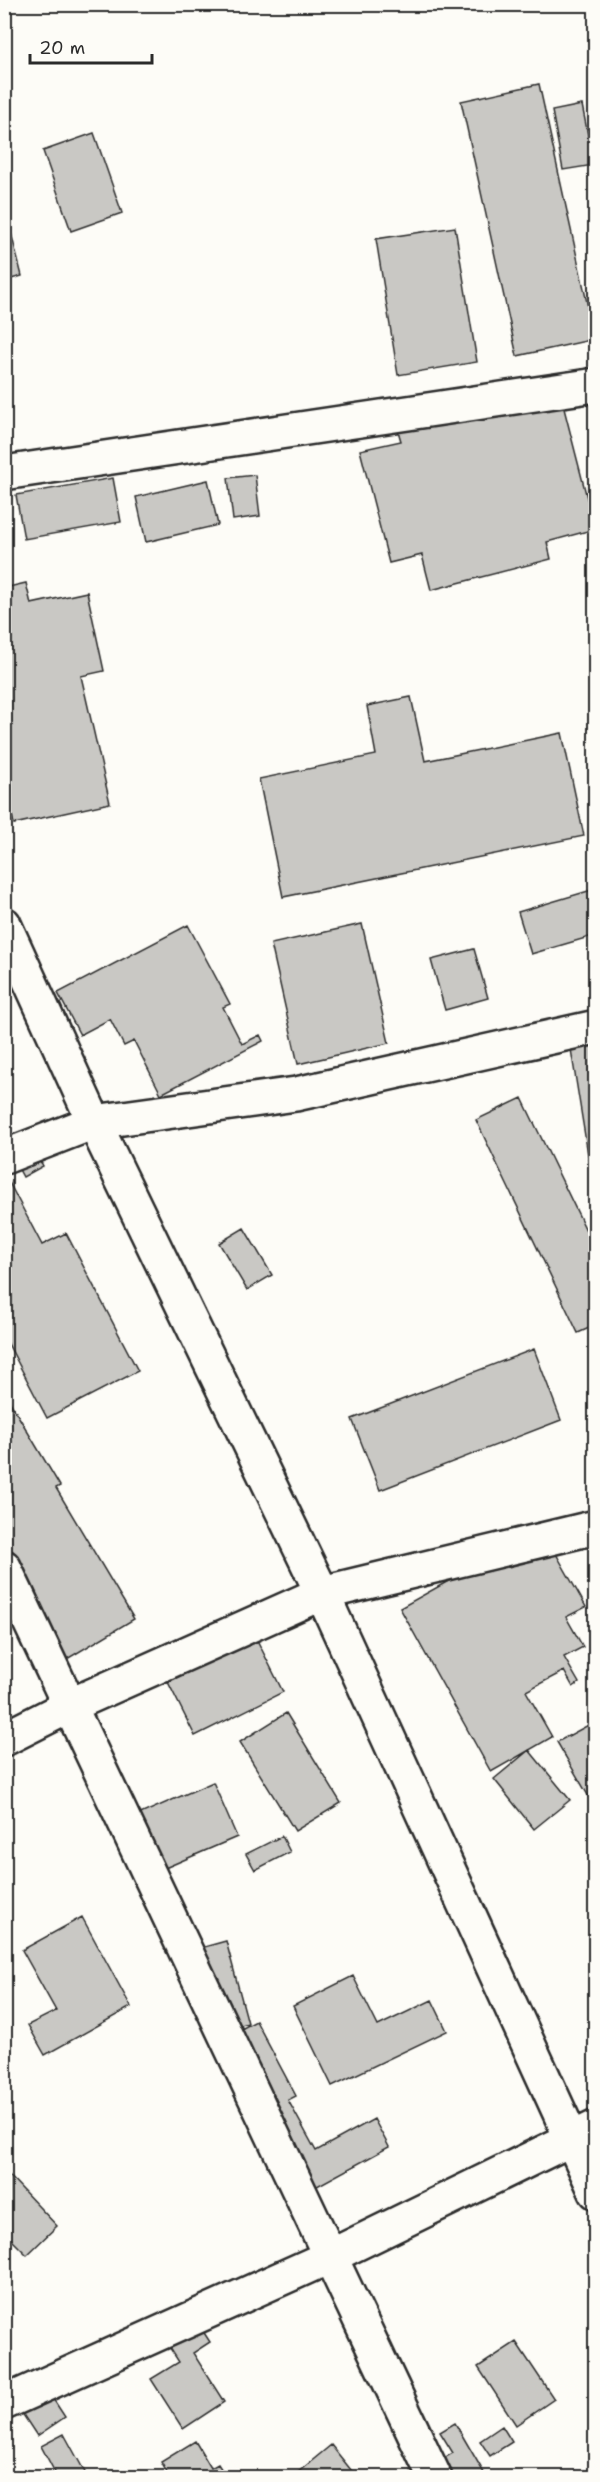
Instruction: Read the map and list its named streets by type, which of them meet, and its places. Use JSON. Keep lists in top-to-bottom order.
{
  "scale_bar": "20 m"
}
